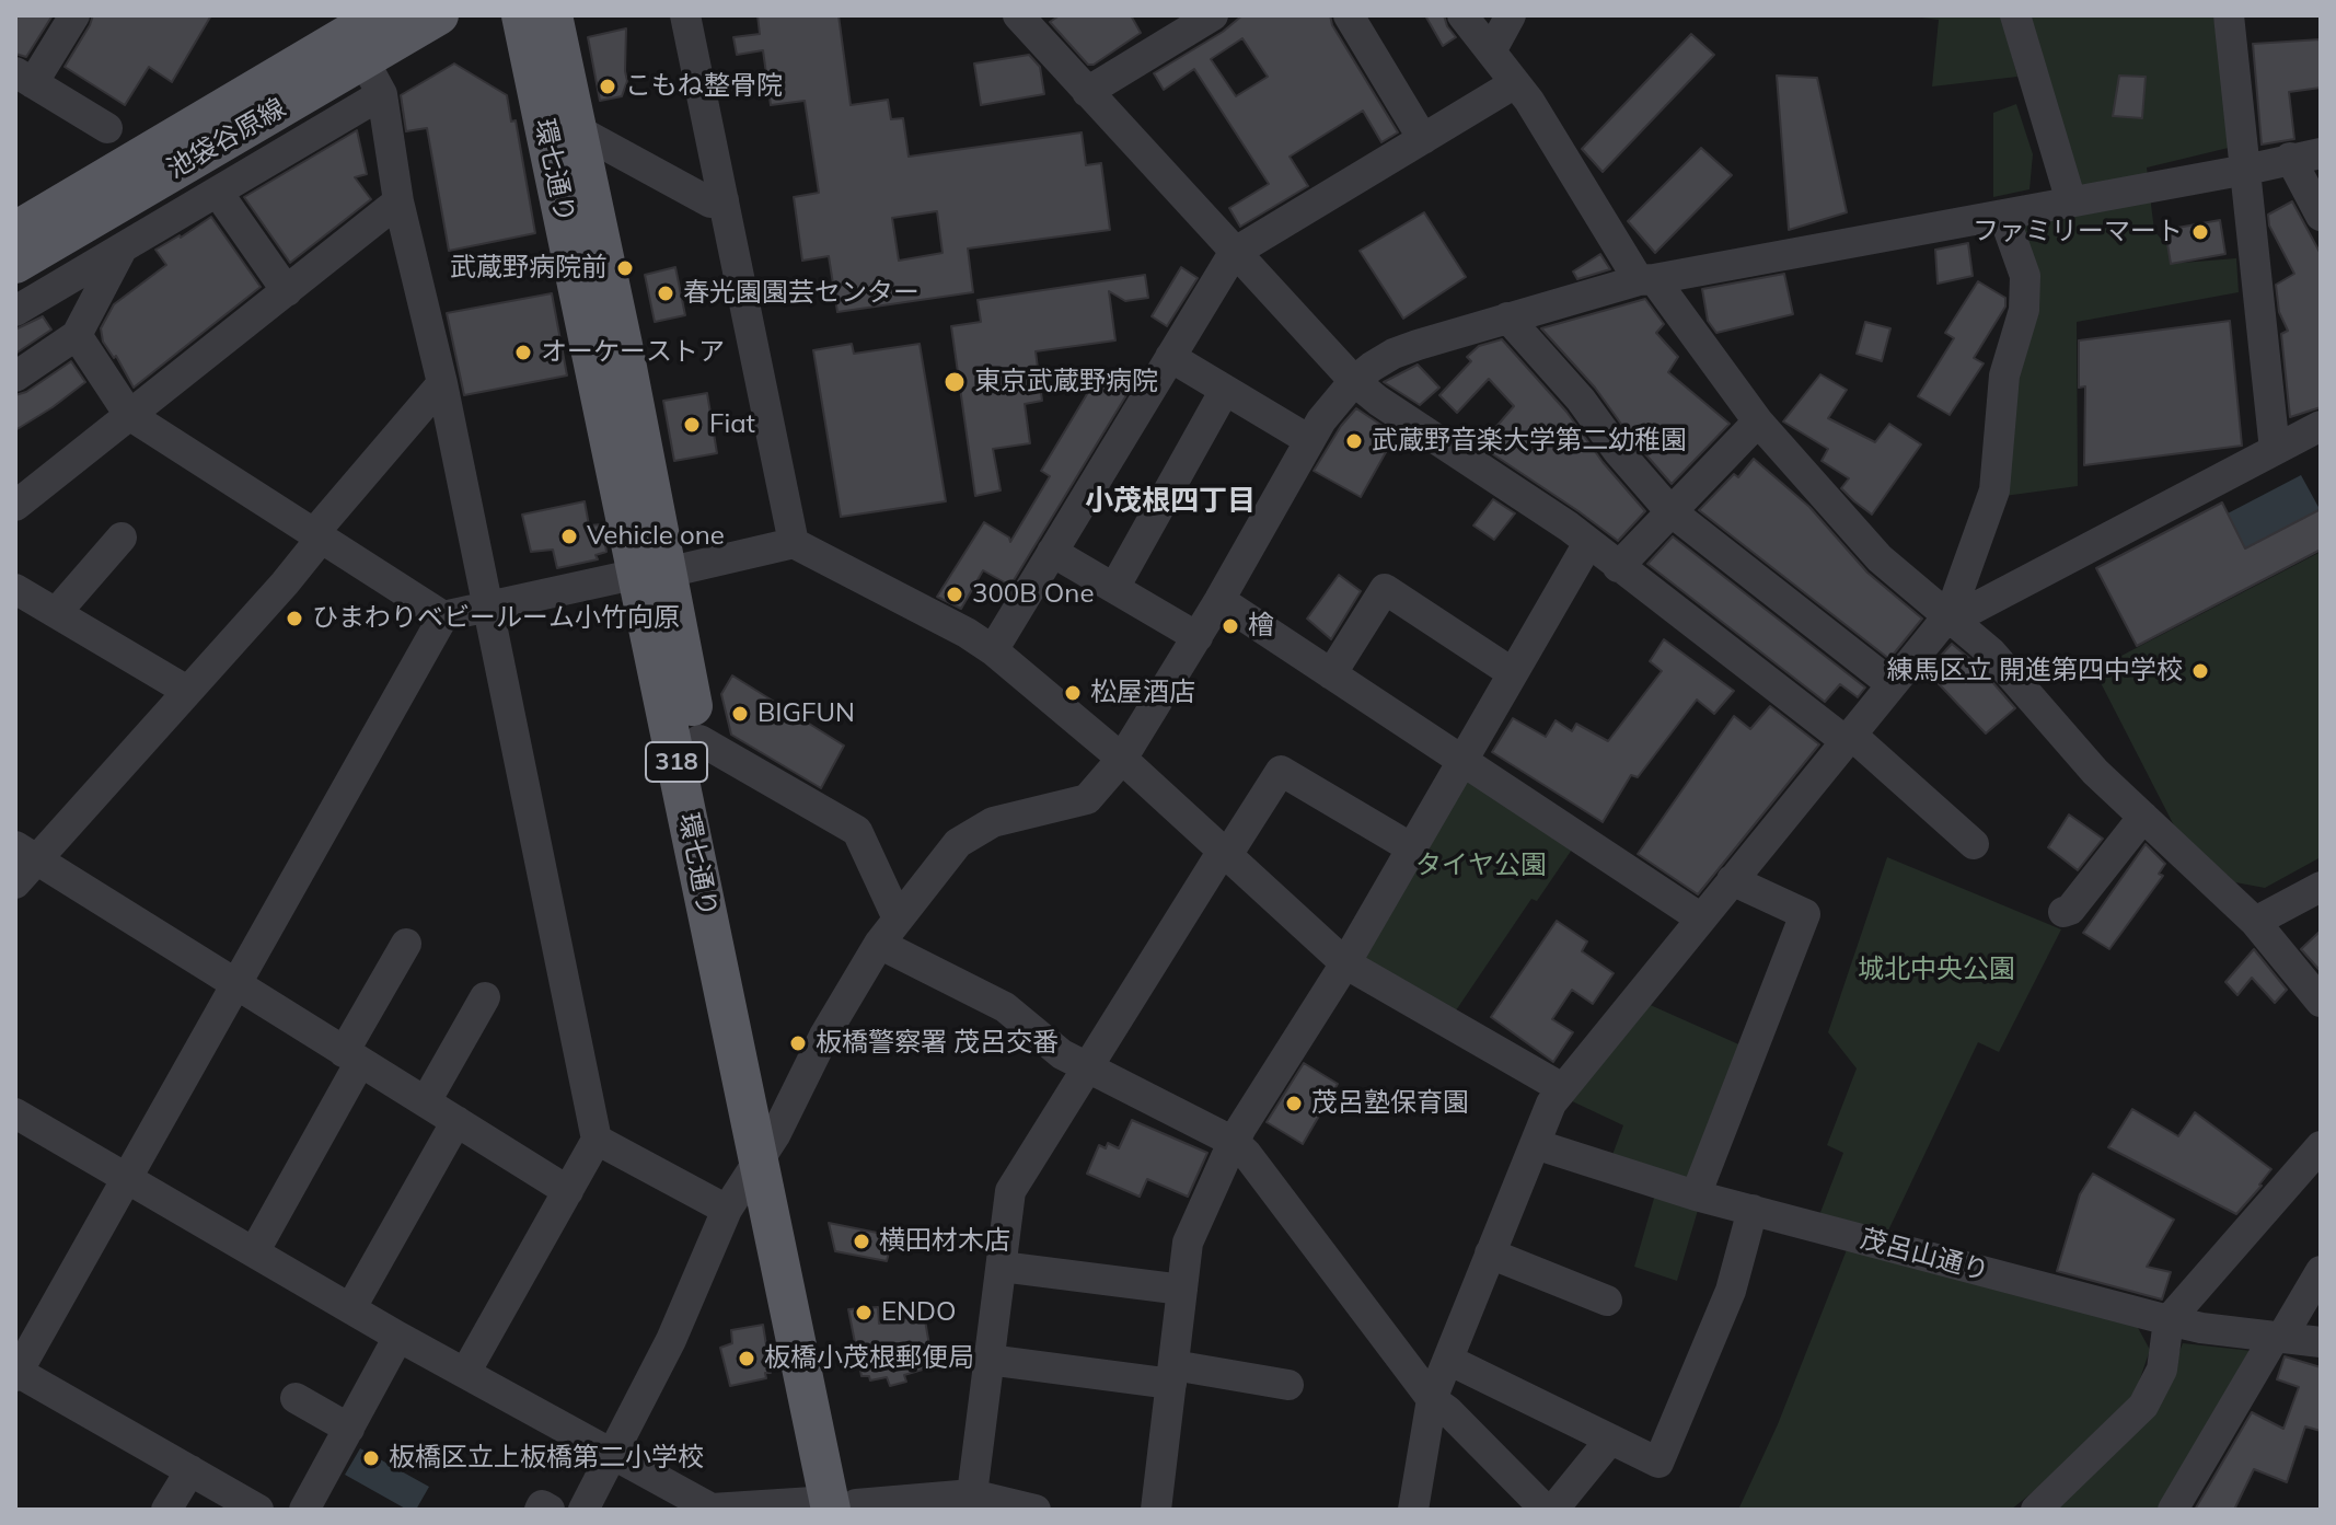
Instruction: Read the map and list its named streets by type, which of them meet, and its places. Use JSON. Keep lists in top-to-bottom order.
{
  "streets": {
    "main road": ["池袋谷原線", "環七通り", "318"],
    "street": ["茂呂山通り"]
  },
  "districts": ["小茂根四丁目"],
  "parks": ["タイヤ公園", "城北中央公園"],
  "places": [
    "こもね整骨院",
    "ファミリーマート",
    "武蔵野病院前",
    "春光園園芸センター",
    "オーケーストア",
    "東京武蔵野病院",
    "Fiat",
    "武蔵野音楽大学第二幼稚園",
    "Vehicle one",
    "300B One",
    "ひまわりベビールーム小竹向原",
    "檜",
    "練馬区立 開進第四中学校",
    "松屋酒店",
    "BIGFUN",
    "板橋警察署 茂呂交番",
    "茂呂塾保育園",
    "横田材木店",
    "ENDO",
    "板橋小茂根郵便局",
    "板橋区立上板橋第二小学校"
  ]
}
